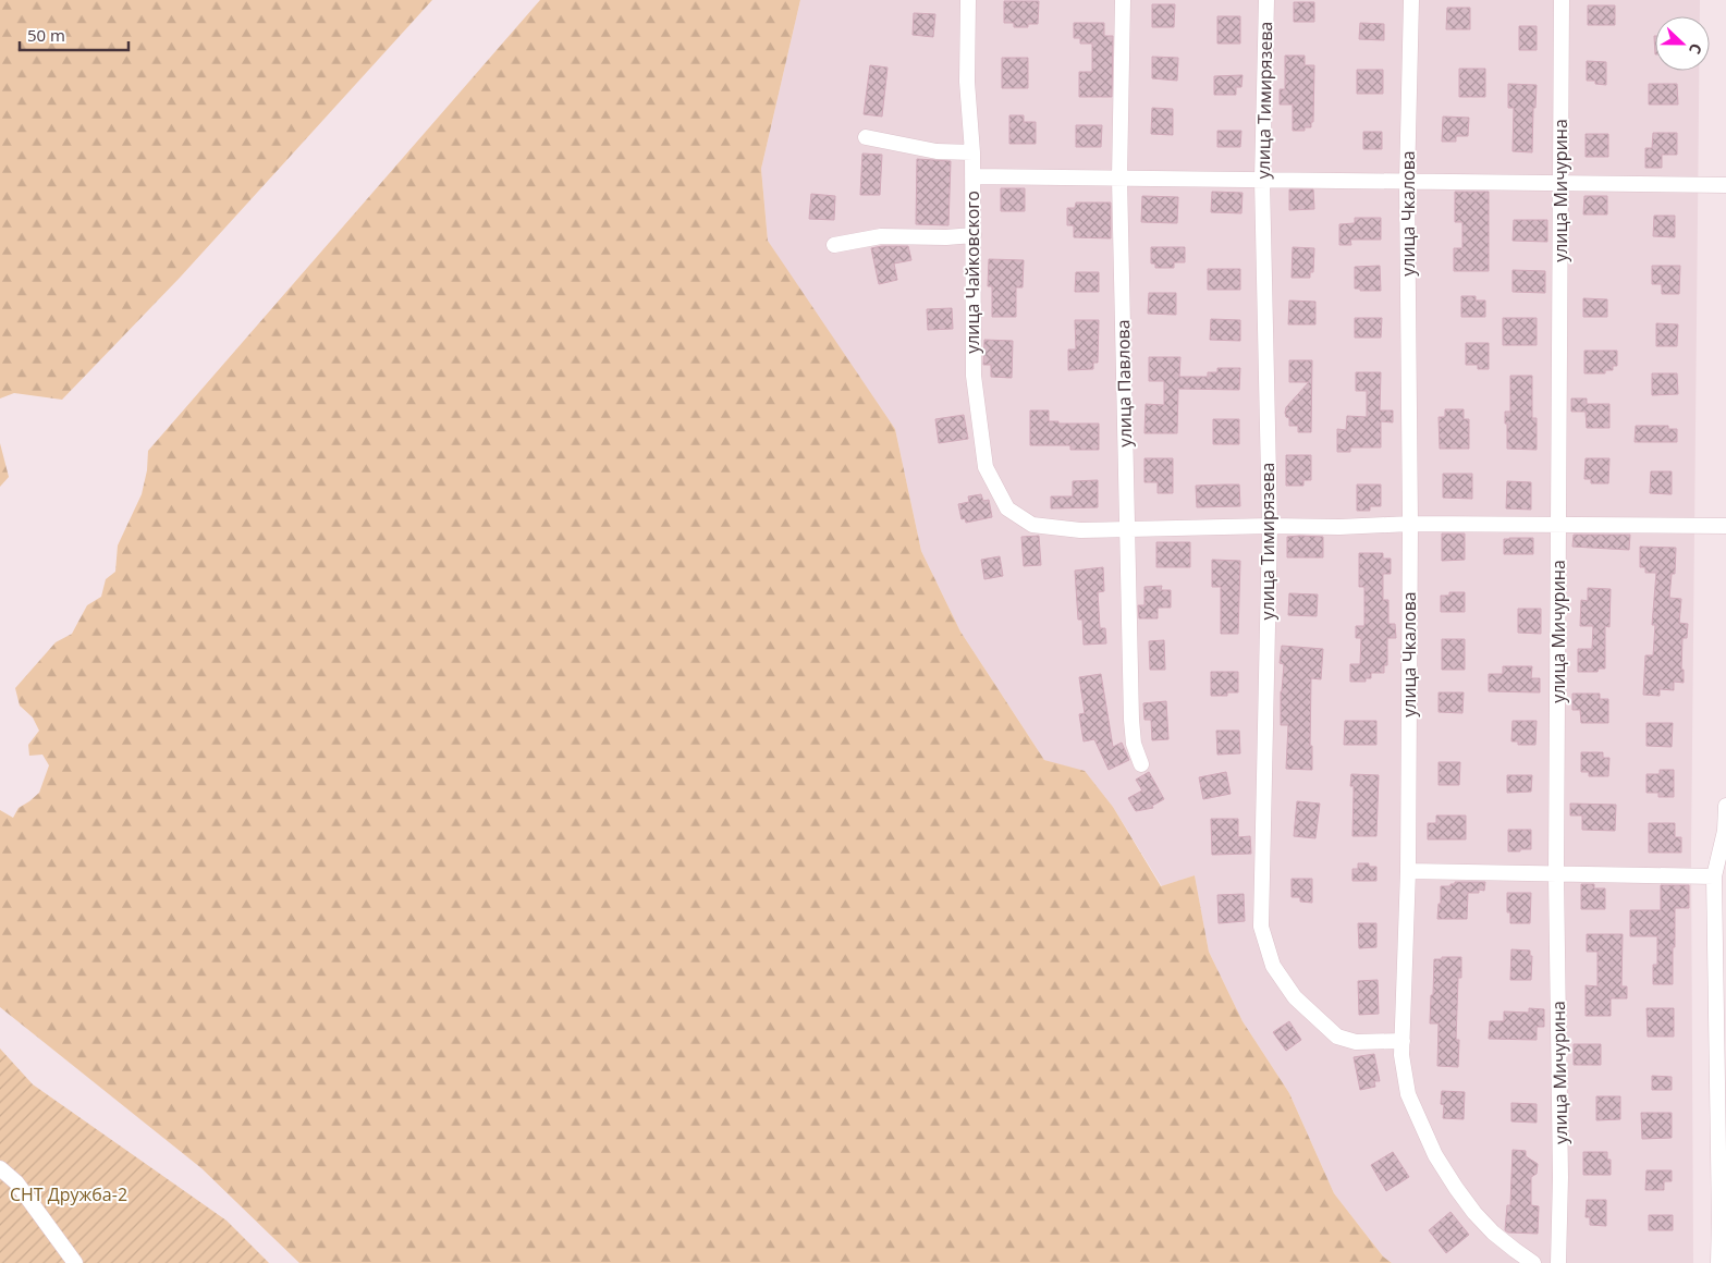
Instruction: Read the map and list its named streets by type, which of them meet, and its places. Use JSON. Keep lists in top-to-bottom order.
{
  "streets": {
    "street": [
      "улица Тимирязева",
      "улица Мичурина",
      "улица Чкалова",
      "улица Чайковского",
      "улица Павлова"
    ]
  },
  "crossings": [
    ["улица Тимирязева", "улица Чкалова"],
    ["улица Чайковского", "улица Павлова"]
  ],
  "parks": ["СНТ Дружба-2"],
  "scale_bar": "50 m",
  "north": "right"
}
